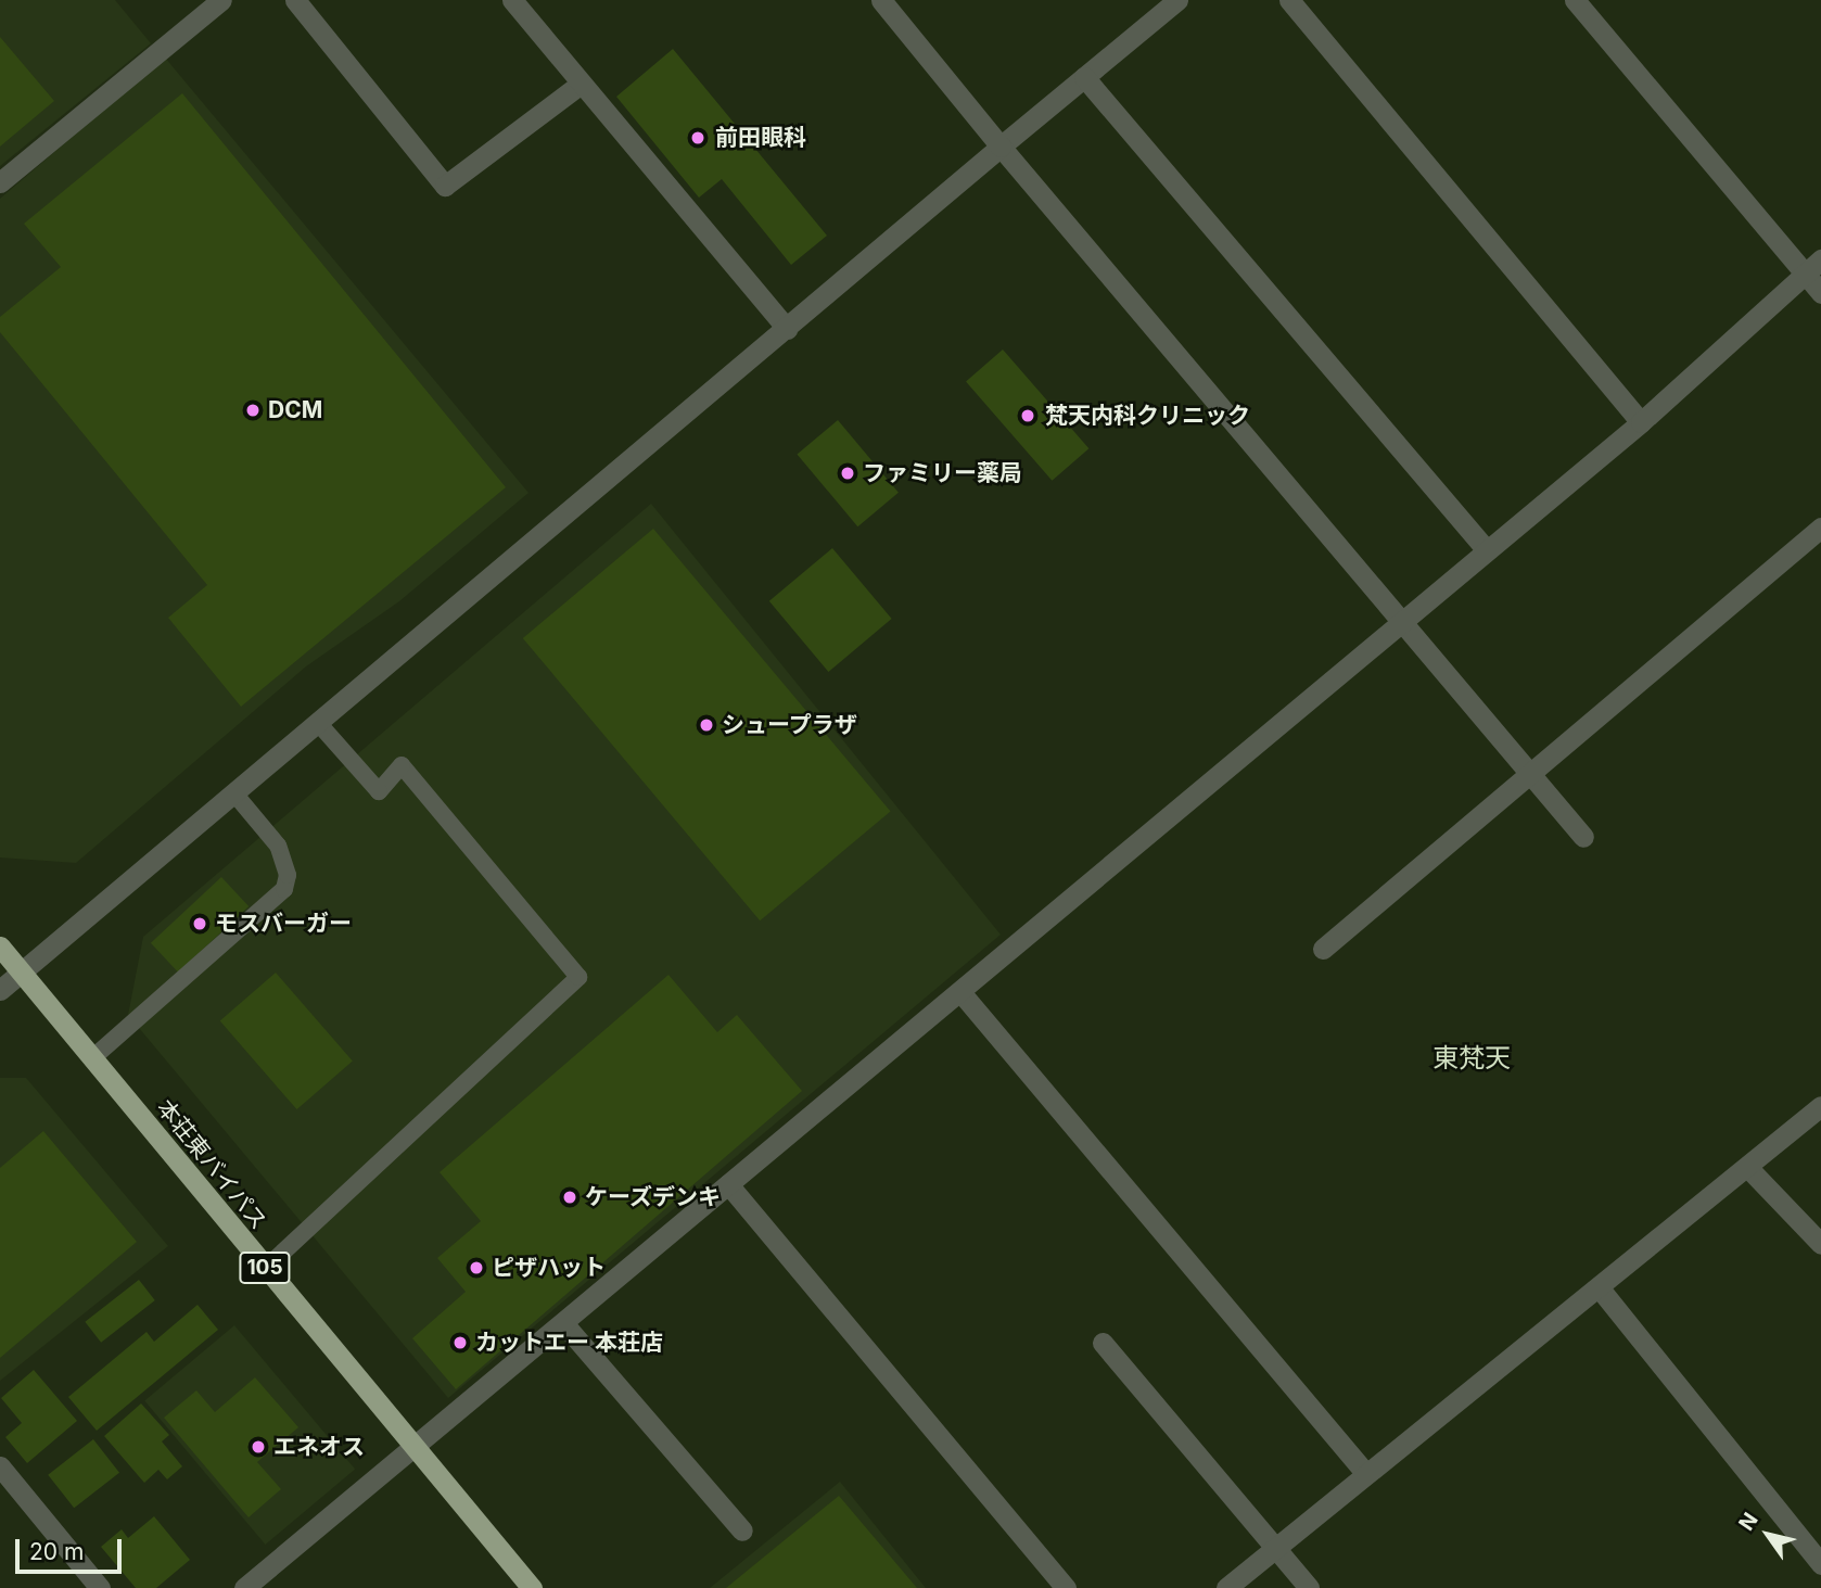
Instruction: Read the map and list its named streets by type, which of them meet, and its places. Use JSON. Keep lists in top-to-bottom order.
{
  "streets": {
    "highway": ["本荘東バイパス", "105"]
  },
  "districts": ["東梵天"],
  "places": [
    "前田眼科",
    "DCM",
    "梵天内科クリニック",
    "ファミリー薬局",
    "シュープラザ",
    "モスバーガー",
    "ケーズデンキ",
    "ピザハット",
    "カットエー 本荘店",
    "エネオス"
  ],
  "scale_bar": "20 m",
  "north": "top left"
}
